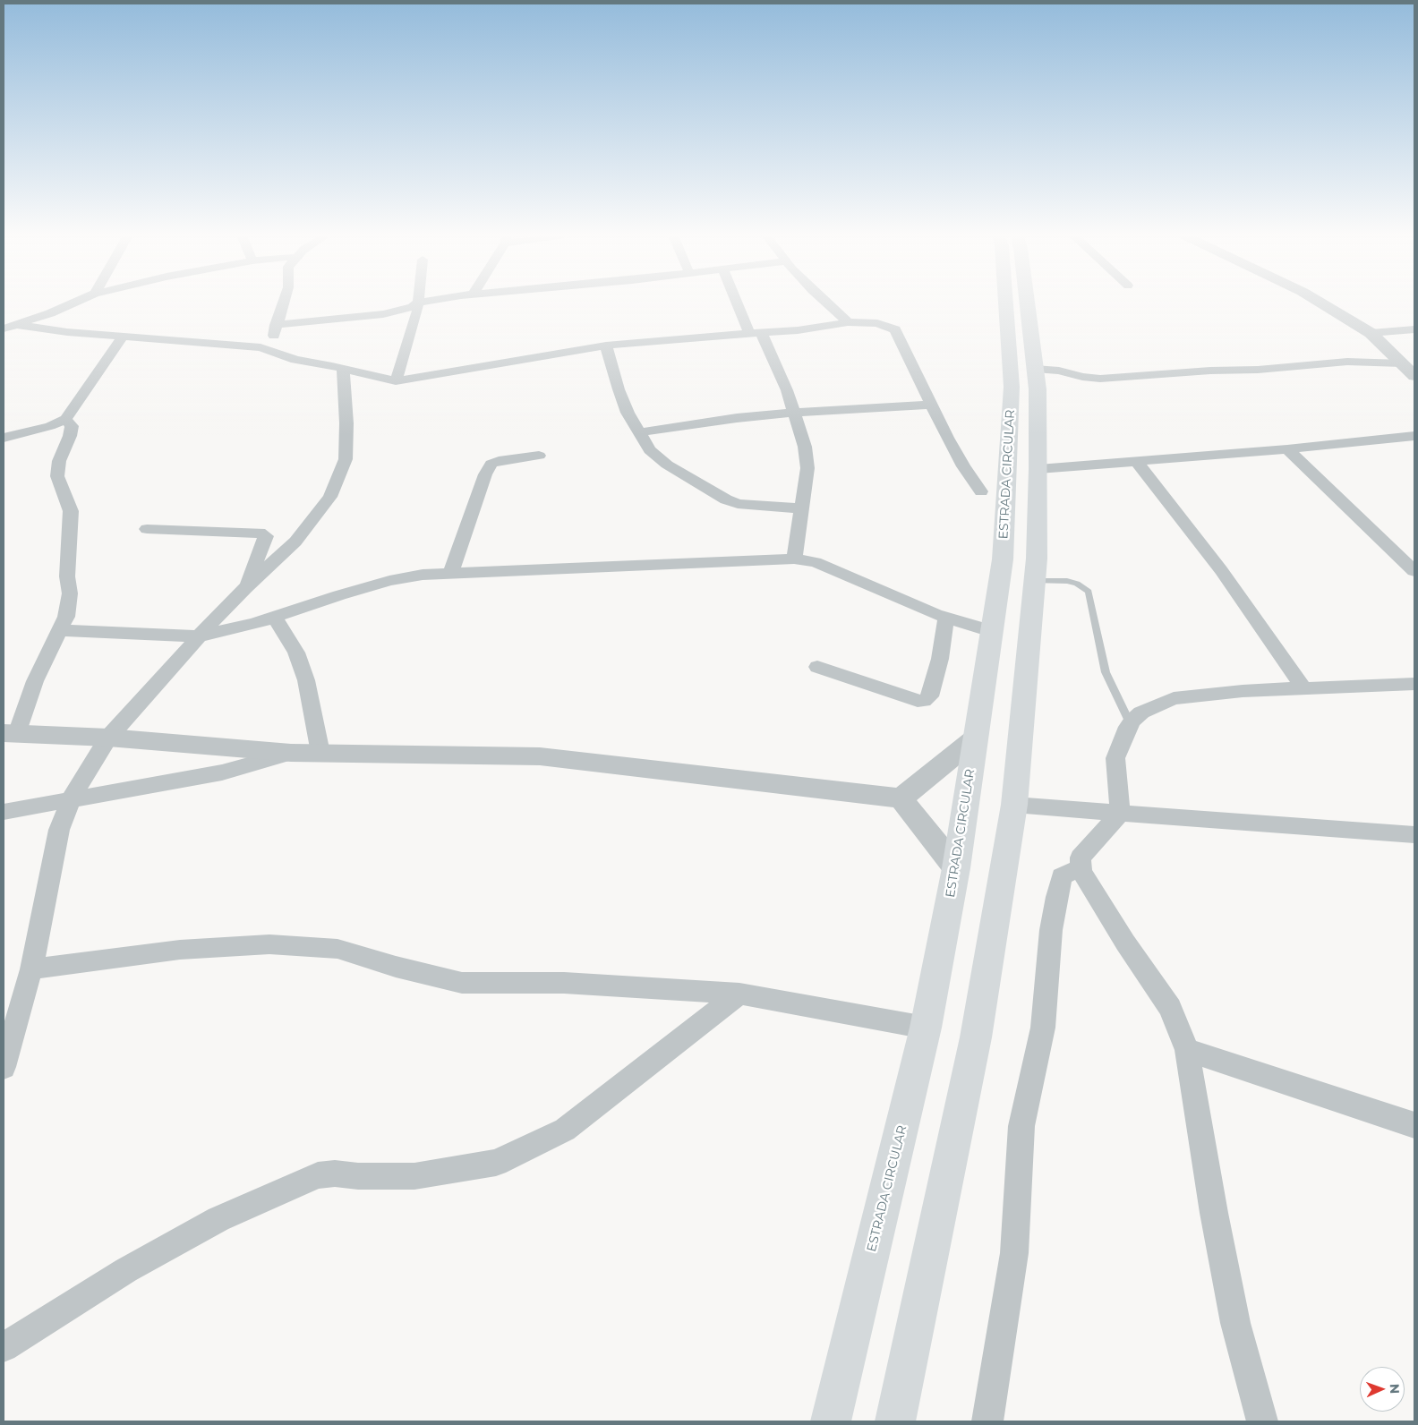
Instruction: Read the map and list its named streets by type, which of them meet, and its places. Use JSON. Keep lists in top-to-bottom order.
{
  "streets": {
    "main road": ["ESTRADA CIRCULAR"]
  },
  "north": "right"
}
